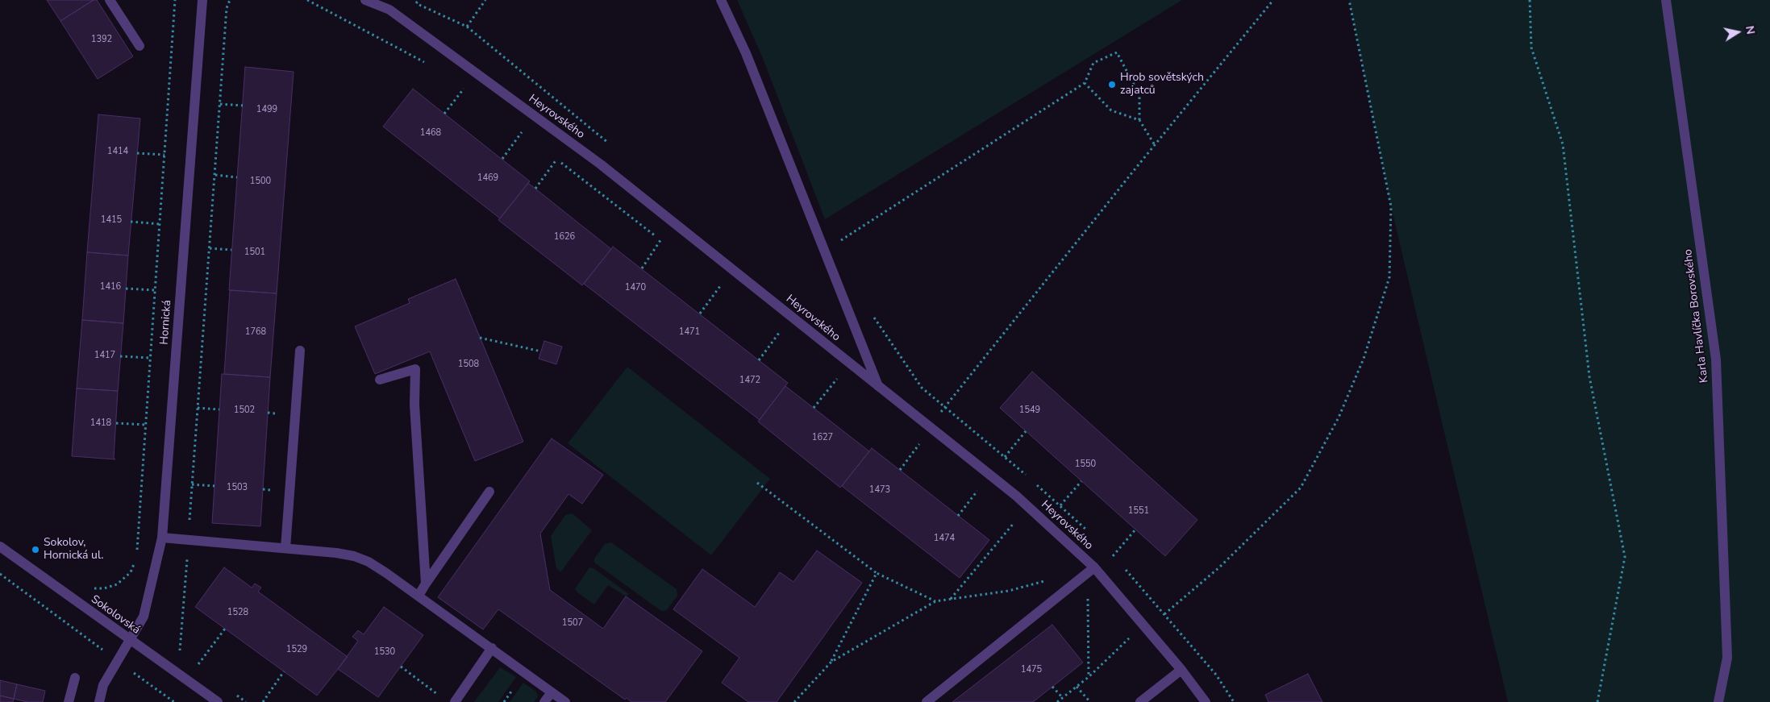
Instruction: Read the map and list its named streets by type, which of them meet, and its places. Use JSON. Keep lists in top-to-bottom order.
{
  "streets": {
    "street": [
      "Heyrovského",
      "Karla Havlíčka Borovského",
      "Hornická",
      "Sokolovská"
    ]
  },
  "crossings": [
    ["Hornická", "Sokolovská"]
  ],
  "places": ["Hrob sovětských zajatců", "Sokolov, Hornická ul."],
  "house_numbers": [
    "1392",
    "1499",
    "1468",
    "1414",
    "1469",
    "1500",
    "1415",
    "1626",
    "1501",
    "1416",
    "1470",
    "1768",
    "1471",
    "1417",
    "1508",
    "1472",
    "1502",
    "1549",
    "1418",
    "1627",
    "1550",
    "1503",
    "1473",
    "1551",
    "1474",
    "1528",
    "1507",
    "1529",
    "1530",
    "1475"
  ],
  "north": "right"
}
